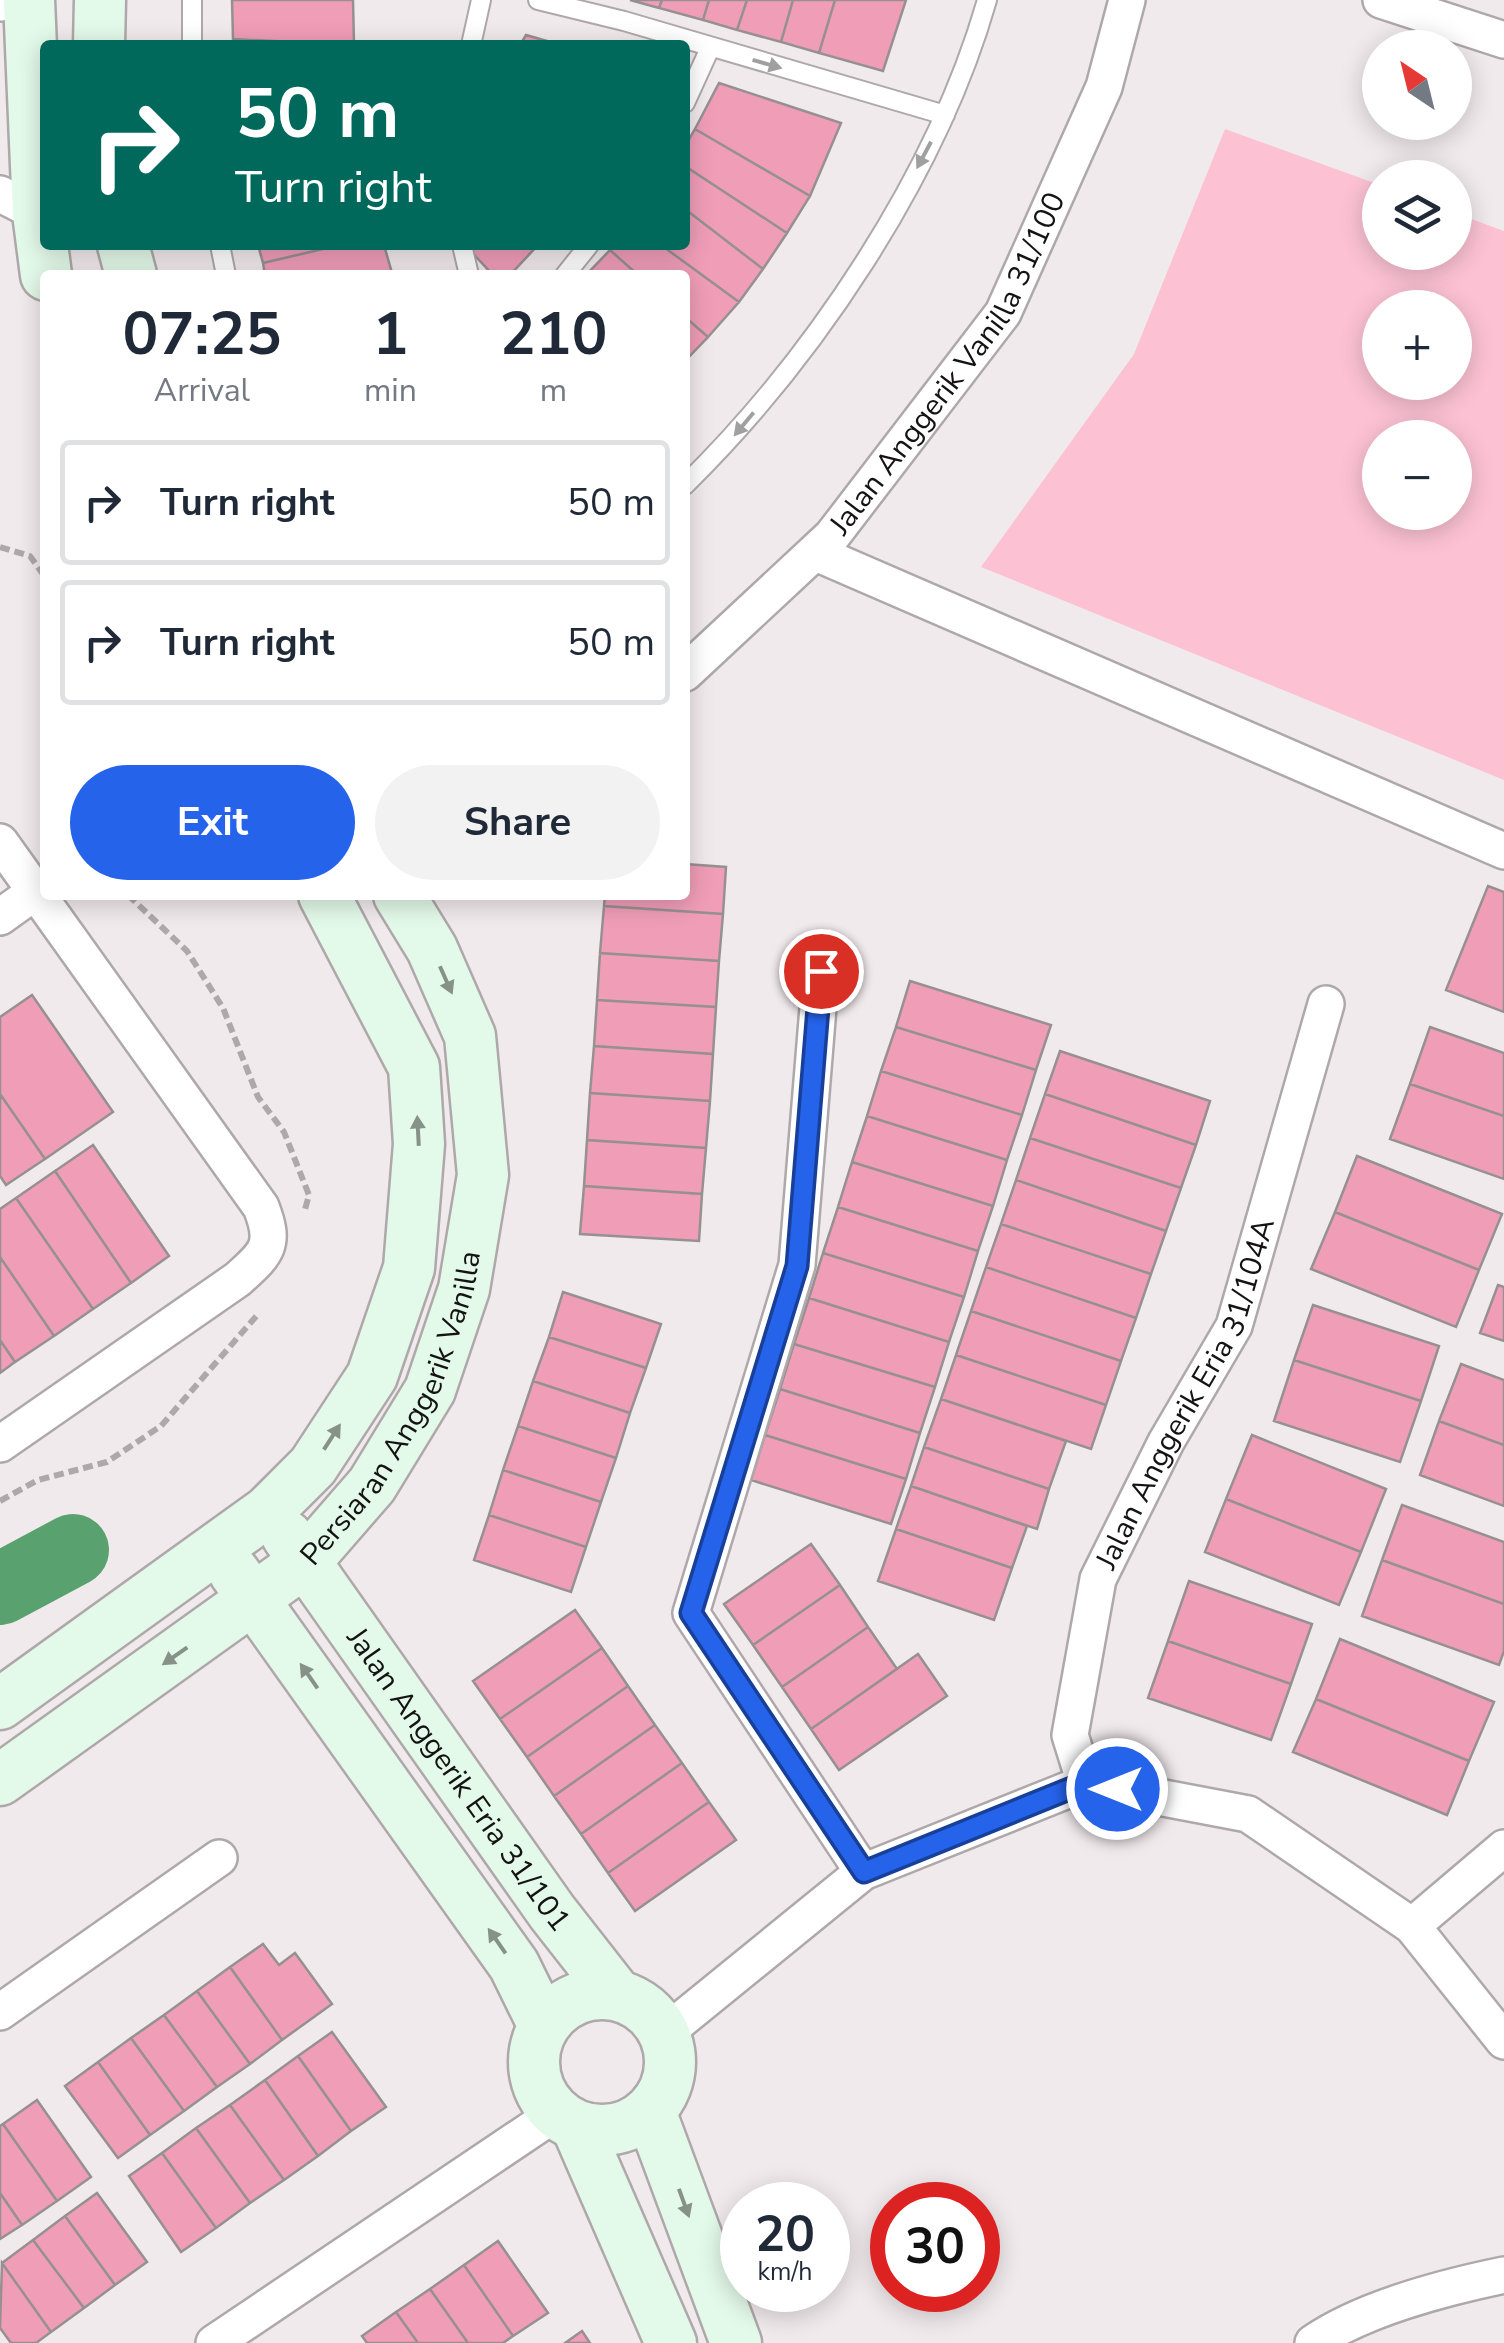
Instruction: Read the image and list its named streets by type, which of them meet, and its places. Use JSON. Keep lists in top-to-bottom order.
{
  "streets": {
    "main road": ["Persiaran Anggerik Vanilla", "Jalan Anggerik Eria 31/101"],
    "street": ["Jalan Anggerik Vanilla 31/100", "Jalan Anggerik Eria 31/104A"]
  },
  "crossings": [
    ["Persiaran Anggerik Vanilla", "Jalan Anggerik Eria 31/101"]
  ],
  "north": "top left",
  "page": {
    "map_buttons": ["+", "−"],
    "turn": ["50 m", "Turn right"],
    "eta": [
      "07:25",
      "Arrival",
      "1",
      "min",
      "210",
      "m"
    ],
    "list": [
      {
        "name": "Turn right",
        "value": "50 m"
      },
      {
        "name": "Turn right",
        "value": "50 m"
      }
    ],
    "buttons": ["Exit", "Share"],
    "speed": "20 km/h",
    "limit": "30"
  }
}
